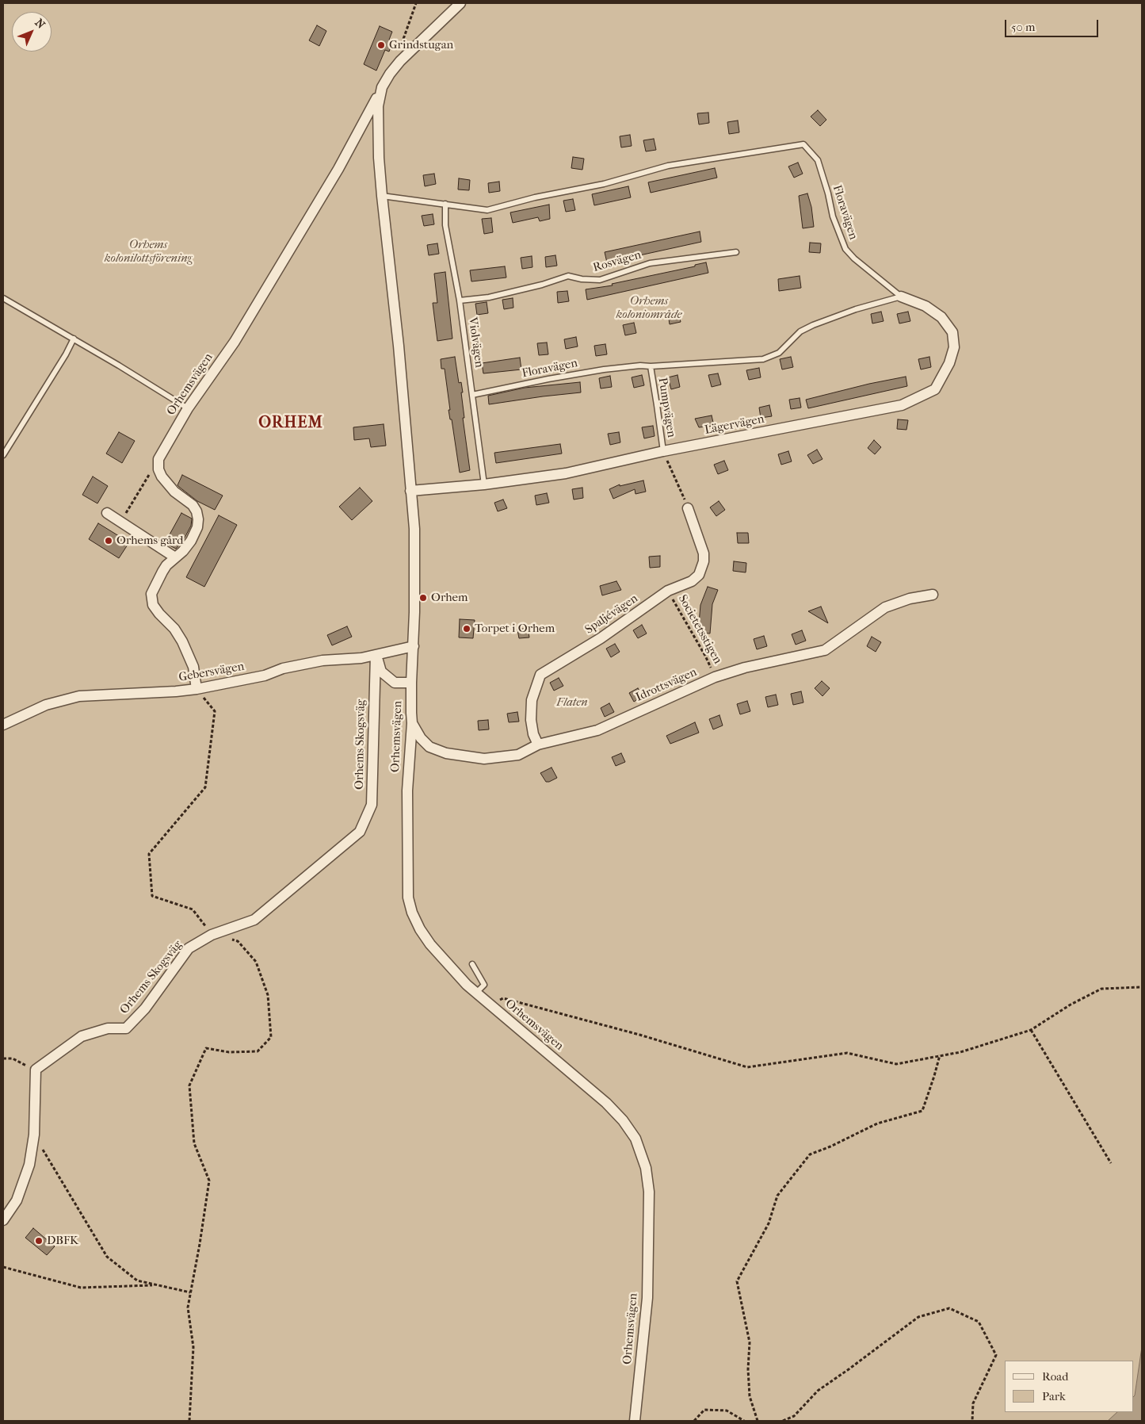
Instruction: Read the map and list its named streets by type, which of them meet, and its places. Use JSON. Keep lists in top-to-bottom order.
{
  "streets": {
    "street": [
      "Orhemsvägen",
      "Lägervägen",
      "Spaljévägen",
      "Gebersvägen",
      "Idrottsvägen",
      "Orhems Skogsväg"
    ],
    "lane": [
      "Floravägen",
      "Rosvägen",
      "Violvägen",
      "Pumpvägen"
    ],
    "path": ["Societetsstigen"]
  },
  "crossings": [
    ["Floravägen", "Violvägen"],
    ["Floravägen", "Orhemsvägen"],
    ["Floravägen", "Pumpvägen"],
    ["Floravägen", "Lägervägen"],
    ["Rosvägen", "Violvägen"],
    ["Violvägen", "Lägervägen"],
    ["Orhemsvägen", "Lägervägen"],
    ["Orhemsvägen", "Idrottsvägen"],
    ["Pumpvägen", "Lägervägen"],
    ["Spaljévägen", "Societetsstigen"],
    ["Spaljévägen", "Idrottsvägen"],
    ["Societetsstigen", "Idrottsvägen"],
    ["Gebersvägen", "Orhems Skogsväg"]
  ],
  "districts": ["ORHEM"],
  "parks": ["Orhems kolonilottsförening", "Orhems koloniområde", "Flaten"],
  "places": [
    "Grindstugan",
    "Orhems gård",
    "Orhem",
    "Torpet i Orhem",
    "DBFK"
  ],
  "legend": ["Road", "Park"],
  "scale_bar": "50 m",
  "north": "top right"
}
